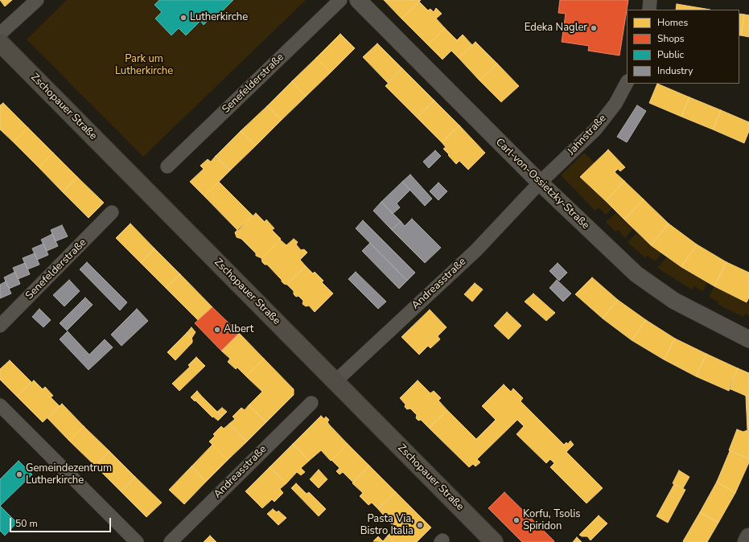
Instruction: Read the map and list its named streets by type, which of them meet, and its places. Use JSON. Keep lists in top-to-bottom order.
{
  "streets": {
    "main road": ["Zschopauer Straße"],
    "street": [
      "Senefelderstraße",
      "Jahnstraße",
      "Carl-von-Ossietzky-Straße",
      "Andreasstraße"
    ]
  },
  "crossings": [
    ["Zschopauer Straße", "Andreasstraße"],
    ["Jahnstraße", "Carl-von-Ossietzky-Straße"],
    ["Jahnstraße", "Andreasstraße"],
    ["Carl-von-Ossietzky-Straße", "Andreasstraße"]
  ],
  "parks": ["Park um Lutherkirche"],
  "places": [
    "Lutherkirche",
    "Edeka Nagler",
    "Albert",
    "Gemeindezentrum Lutherkirche",
    "Korfu, Tsolis Spiridon",
    "Pasta Via, Bistro Italia"
  ],
  "legend": [
    "Homes",
    "Shops",
    "Public",
    "Industry"
  ],
  "scale_bar": "50 m"
}
